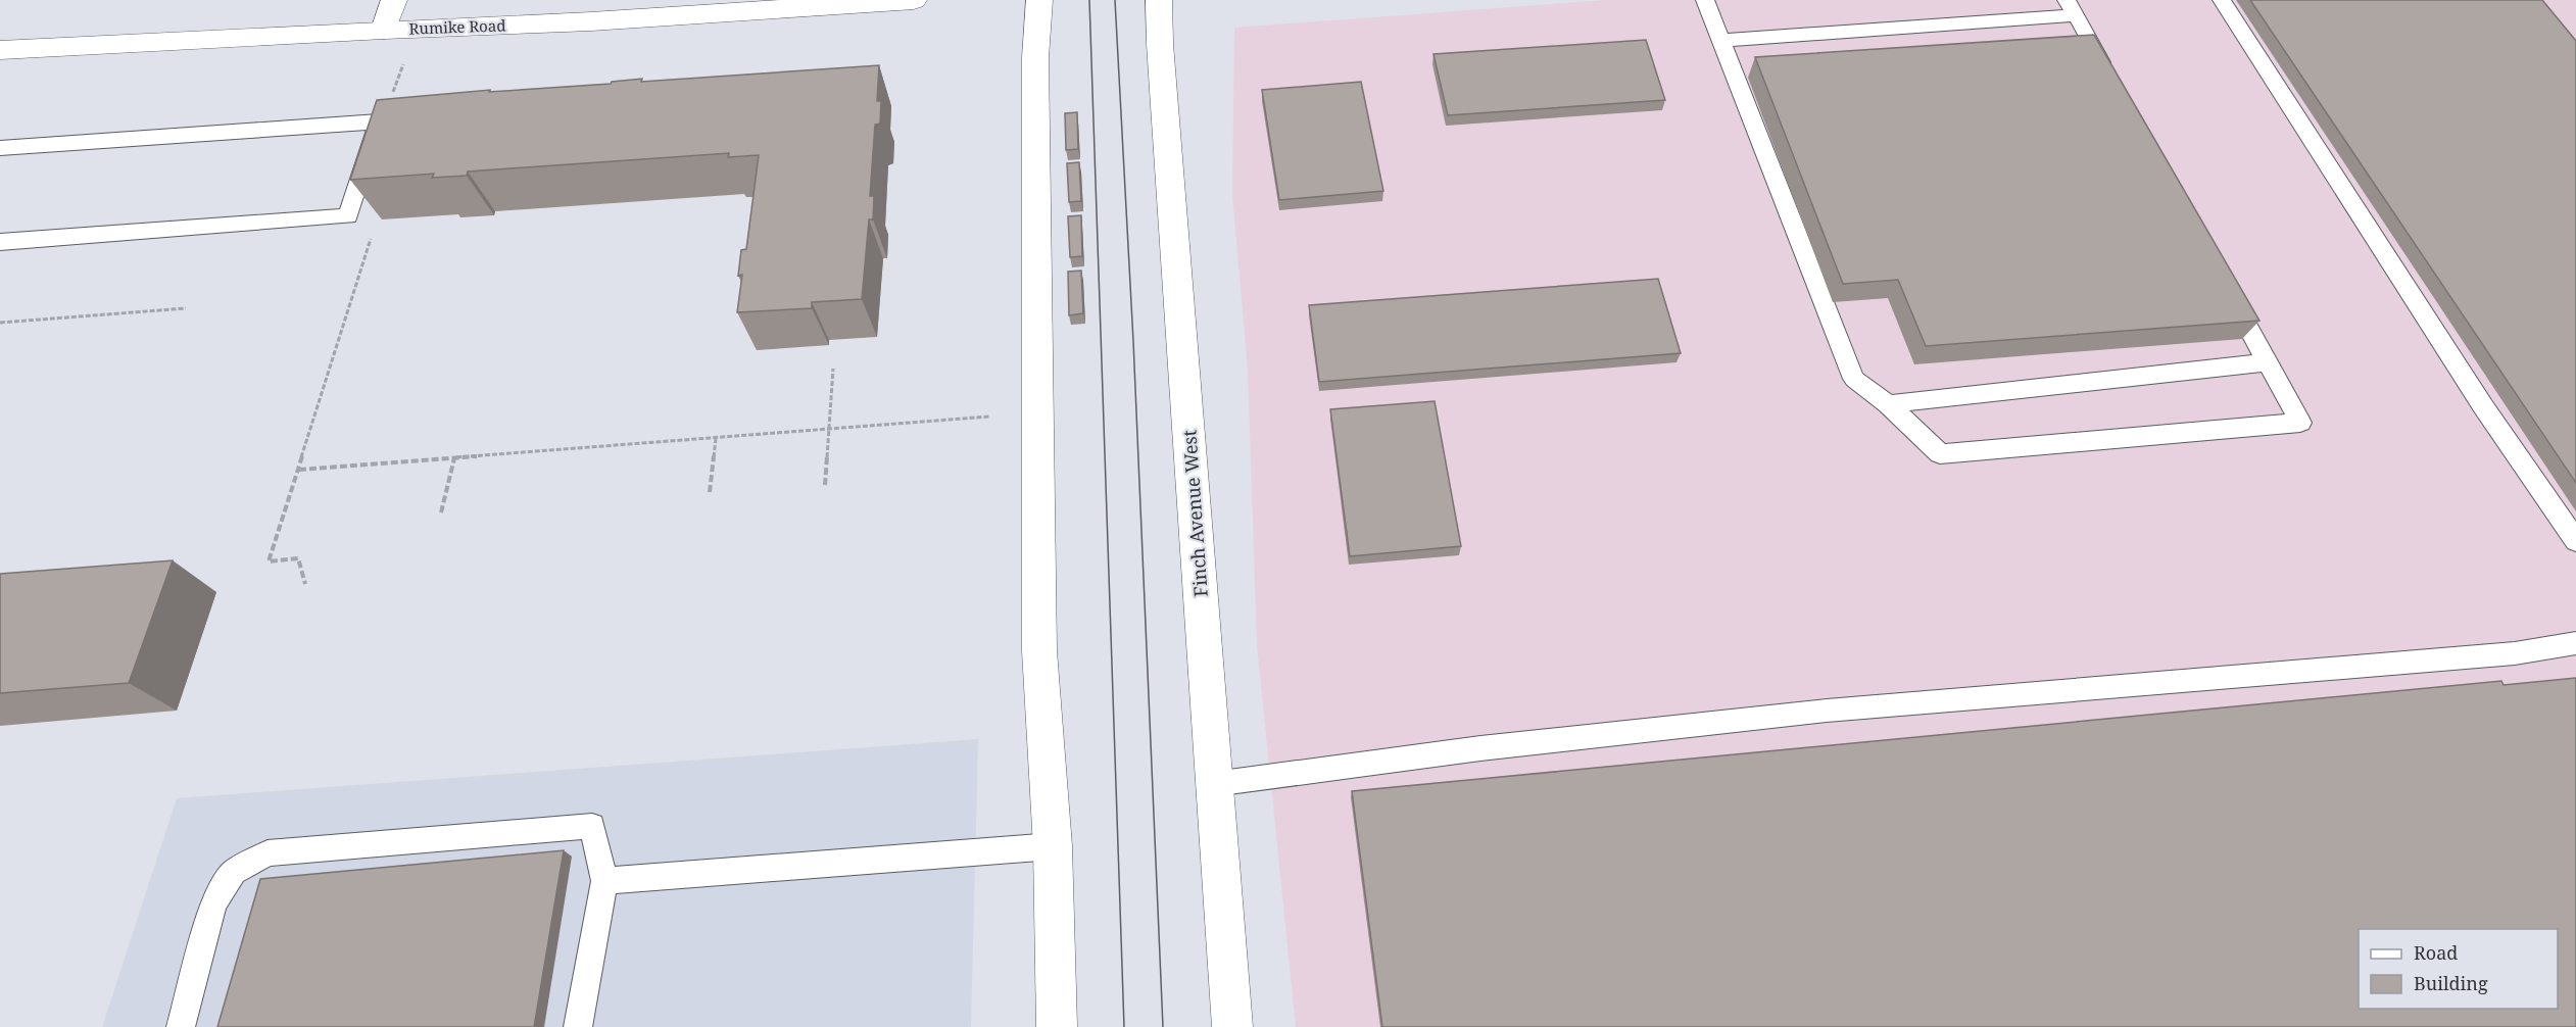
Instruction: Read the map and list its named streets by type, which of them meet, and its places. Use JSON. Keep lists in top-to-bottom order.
{
  "streets": {
    "main road": ["Rumike Road", "Finch Avenue West"]
  },
  "legend": ["Road", "Building"]
}
